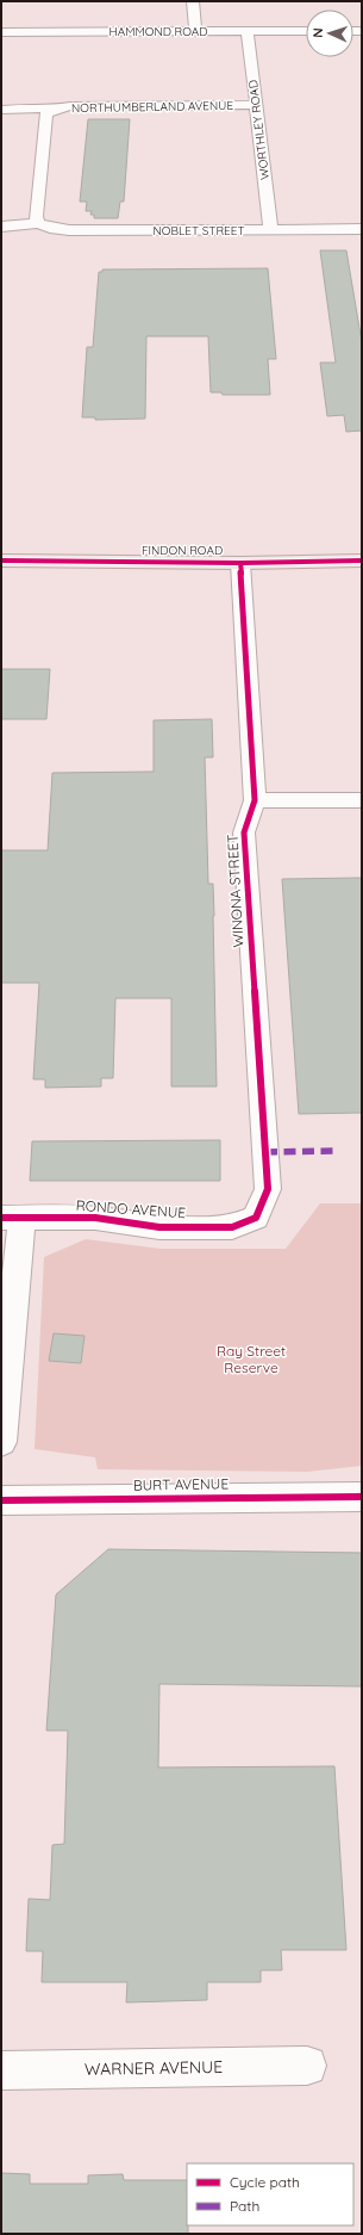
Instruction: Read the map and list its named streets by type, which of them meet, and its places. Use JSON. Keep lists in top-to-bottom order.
{
  "streets": {
    "main road": ["FINDON ROAD"],
    "street": [
      "HAMMOND ROAD",
      "NORTHUMBERLAND AVENUE",
      "WORTHLEY ROAD",
      "NOBLET STREET",
      "WINONA STREET",
      "RONDO AVENUE",
      "BURT AVENUE",
      "WARNER AVENUE"
    ]
  },
  "crossings": [
    ["HAMMOND ROAD", "WORTHLEY ROAD"],
    ["NORTHUMBERLAND AVENUE", "WORTHLEY ROAD"],
    ["NORTHUMBERLAND AVENUE", "NOBLET STREET"],
    ["WORTHLEY ROAD", "NOBLET STREET"],
    ["FINDON ROAD", "WINONA STREET"],
    ["WINONA STREET", "RONDO AVENUE"]
  ],
  "parks": ["Ray Street Reserve"],
  "legend": ["Cycle path", "Path"],
  "north": "left"
}
